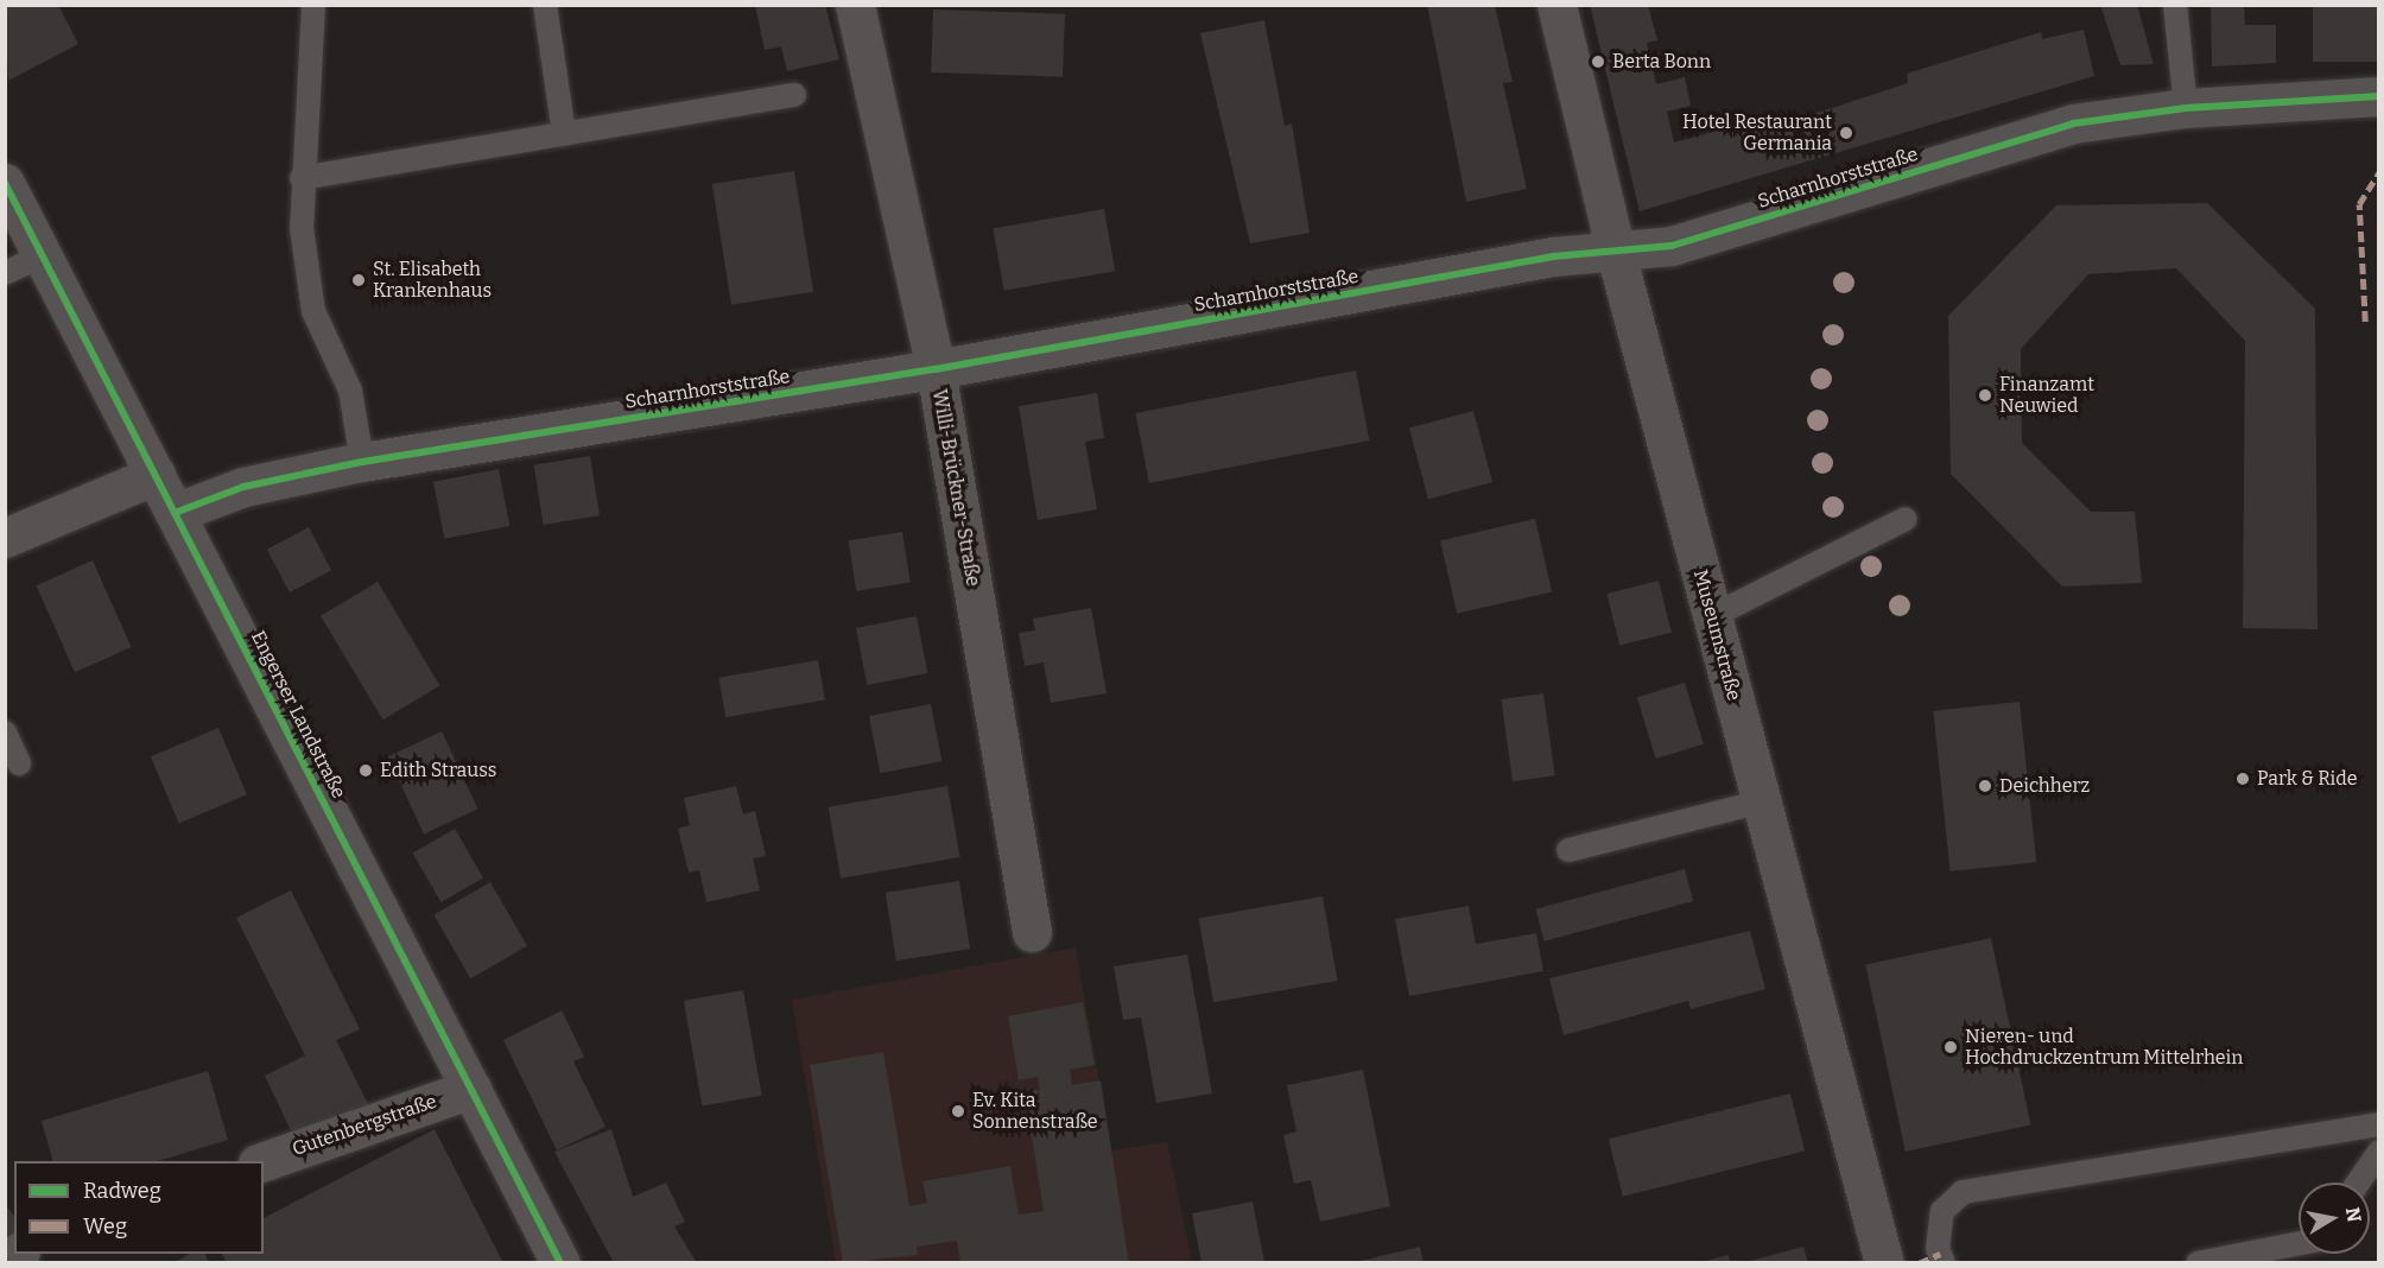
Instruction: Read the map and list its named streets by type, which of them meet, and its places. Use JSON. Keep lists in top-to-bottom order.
{
  "streets": {
    "street": [
      "Scharnhorststraße",
      "Willi-Brückner-Straße",
      "Museumstraße",
      "Engerser Landstraße",
      "Gutenbergstraße"
    ]
  },
  "crossings": [
    ["Scharnhorststraße", "Willi-Brückner-Straße"],
    ["Scharnhorststraße", "Museumstraße"],
    ["Scharnhorststraße", "Engerser Landstraße"],
    ["Engerser Landstraße", "Gutenbergstraße"]
  ],
  "places": [
    "Berta Bonn",
    "Hotel Restaurant Germania",
    "St. Elisabeth Krankenhaus",
    "Finanzamt Neuwied",
    "Edith Strauss",
    "Park & Ride",
    "Deichherz",
    "Nieren- und Hochdruckzentrum Mittelrhein",
    "Ev. Kita Sonnenstraße"
  ],
  "legend": ["Radweg", "Weg"],
  "north": "right"
}
